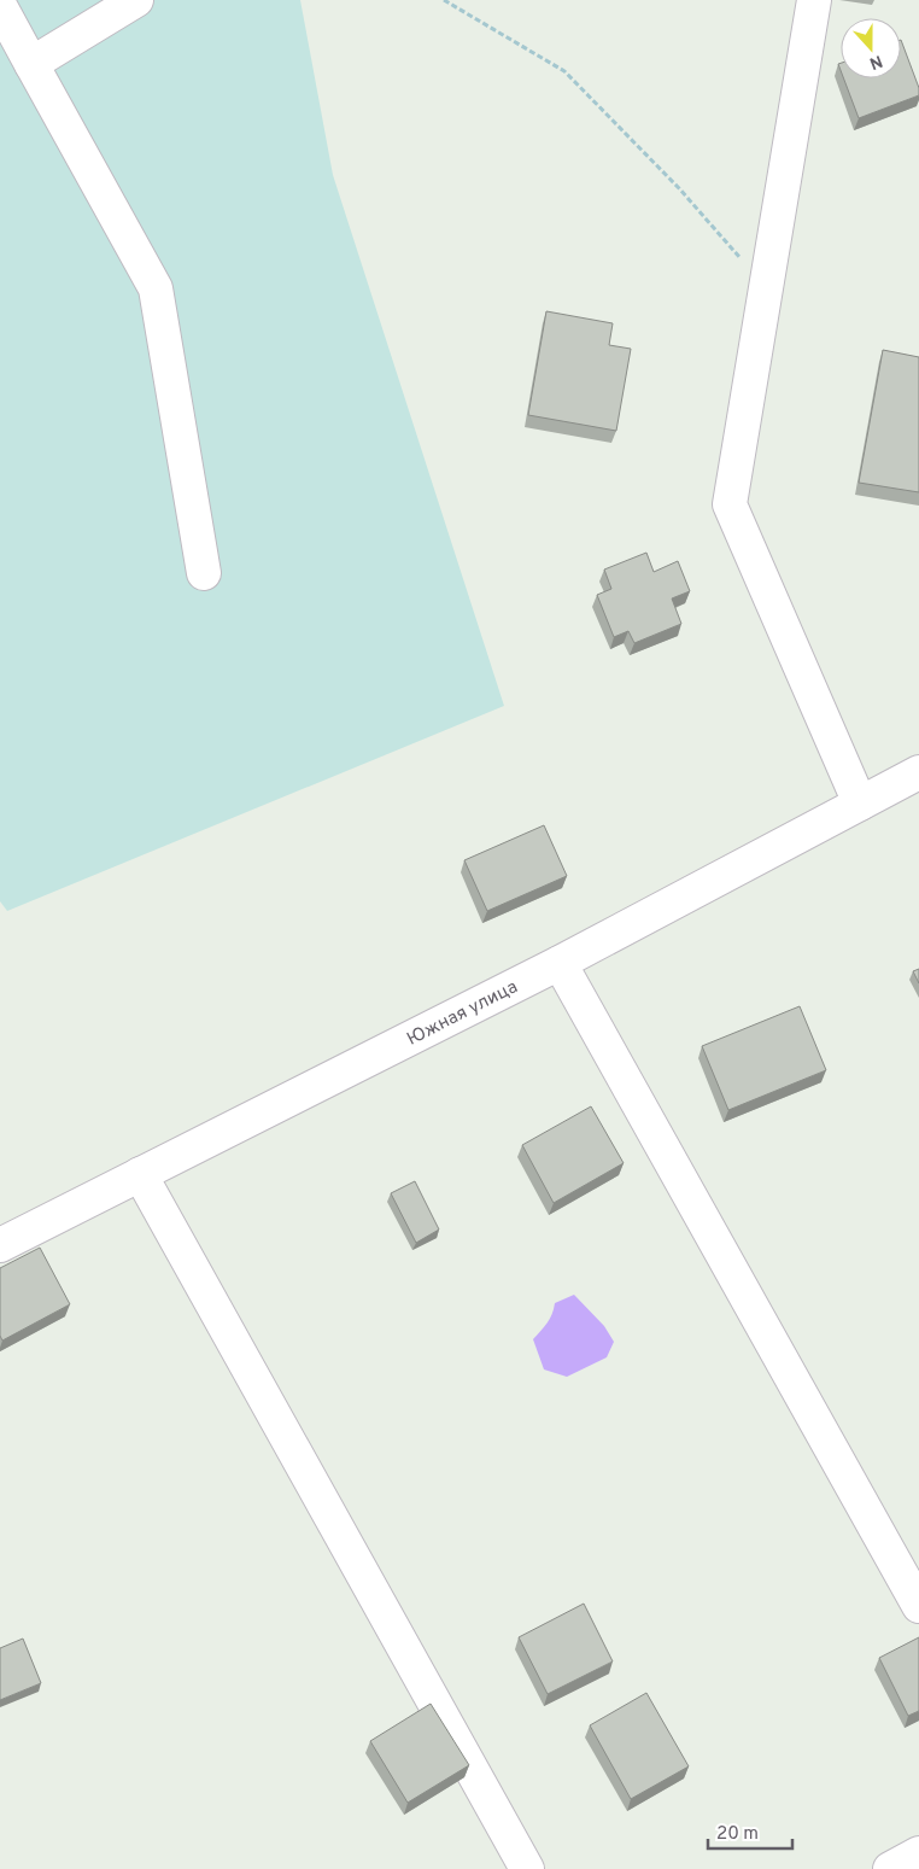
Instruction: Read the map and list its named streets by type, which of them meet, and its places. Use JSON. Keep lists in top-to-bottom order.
{
  "streets": {
    "street": ["Южная улица"]
  },
  "scale_bar": "20 m",
  "north": "bottom"
}
